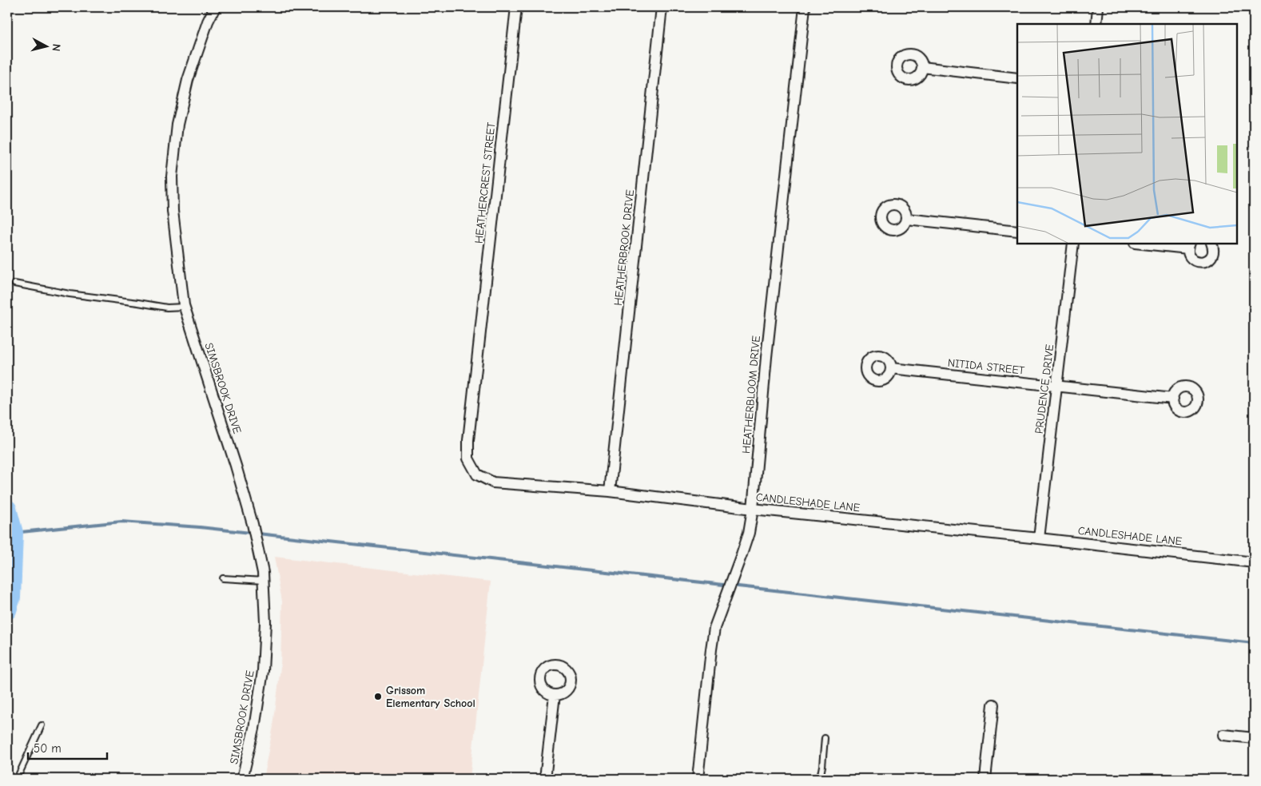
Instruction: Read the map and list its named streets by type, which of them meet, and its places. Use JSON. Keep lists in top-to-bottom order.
{
  "streets": {
    "street": [
      "HEATHERCREST STREET",
      "HEATHERBROOK DRIVE",
      "NITIDA STREET",
      "SIMSBROOK DRIVE",
      "PRUDENCE DRIVE",
      "HEATHERBLOOM DRIVE",
      "CANDLESHADE LANE"
    ]
  },
  "crossings": [
    ["HEATHERCREST STREET", "CANDLESHADE LANE"],
    ["HEATHERBROOK DRIVE", "CANDLESHADE LANE"],
    ["NITIDA STREET", "PRUDENCE DRIVE"],
    ["PRUDENCE DRIVE", "CANDLESHADE LANE"],
    ["HEATHERBLOOM DRIVE", "CANDLESHADE LANE"]
  ],
  "places": ["Grissom Elementary School"],
  "scale_bar": "50 m",
  "north": "right"
}
